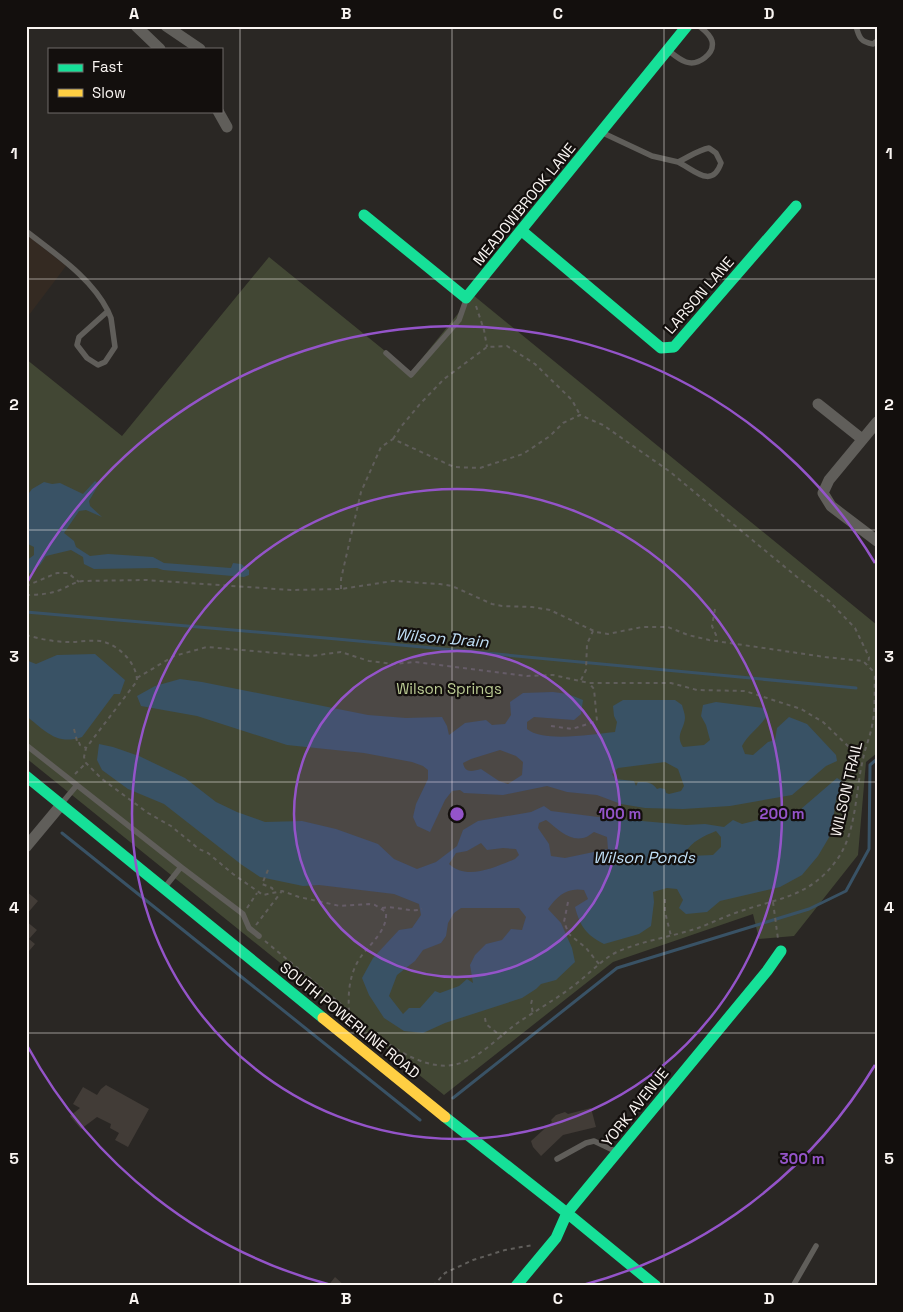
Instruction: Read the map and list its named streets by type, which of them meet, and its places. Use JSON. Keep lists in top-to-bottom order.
{
  "streets": {
    "street": [
      "MEADOWBROOK LANE",
      "LARSON LANE",
      "SOUTH POWERLINE ROAD",
      "YORK AVENUE"
    ],
    "path": ["WILSON TRAIL"]
  },
  "crossings": [
    ["MEADOWBROOK LANE", "LARSON LANE"],
    ["SOUTH POWERLINE ROAD", "YORK AVENUE"]
  ],
  "water": ["Wilson Drain", "Wilson Ponds"],
  "parks": ["Wilson Springs"],
  "legend": ["Fast", "Slow"],
  "grid": {
    "columns": [
      "A",
      "B",
      "C",
      "D"
    ],
    "rows": [
      "1",
      "2",
      "3",
      "4",
      "5"
    ]
  },
  "rings": ["100 m", "200 m", "300 m"]
}
